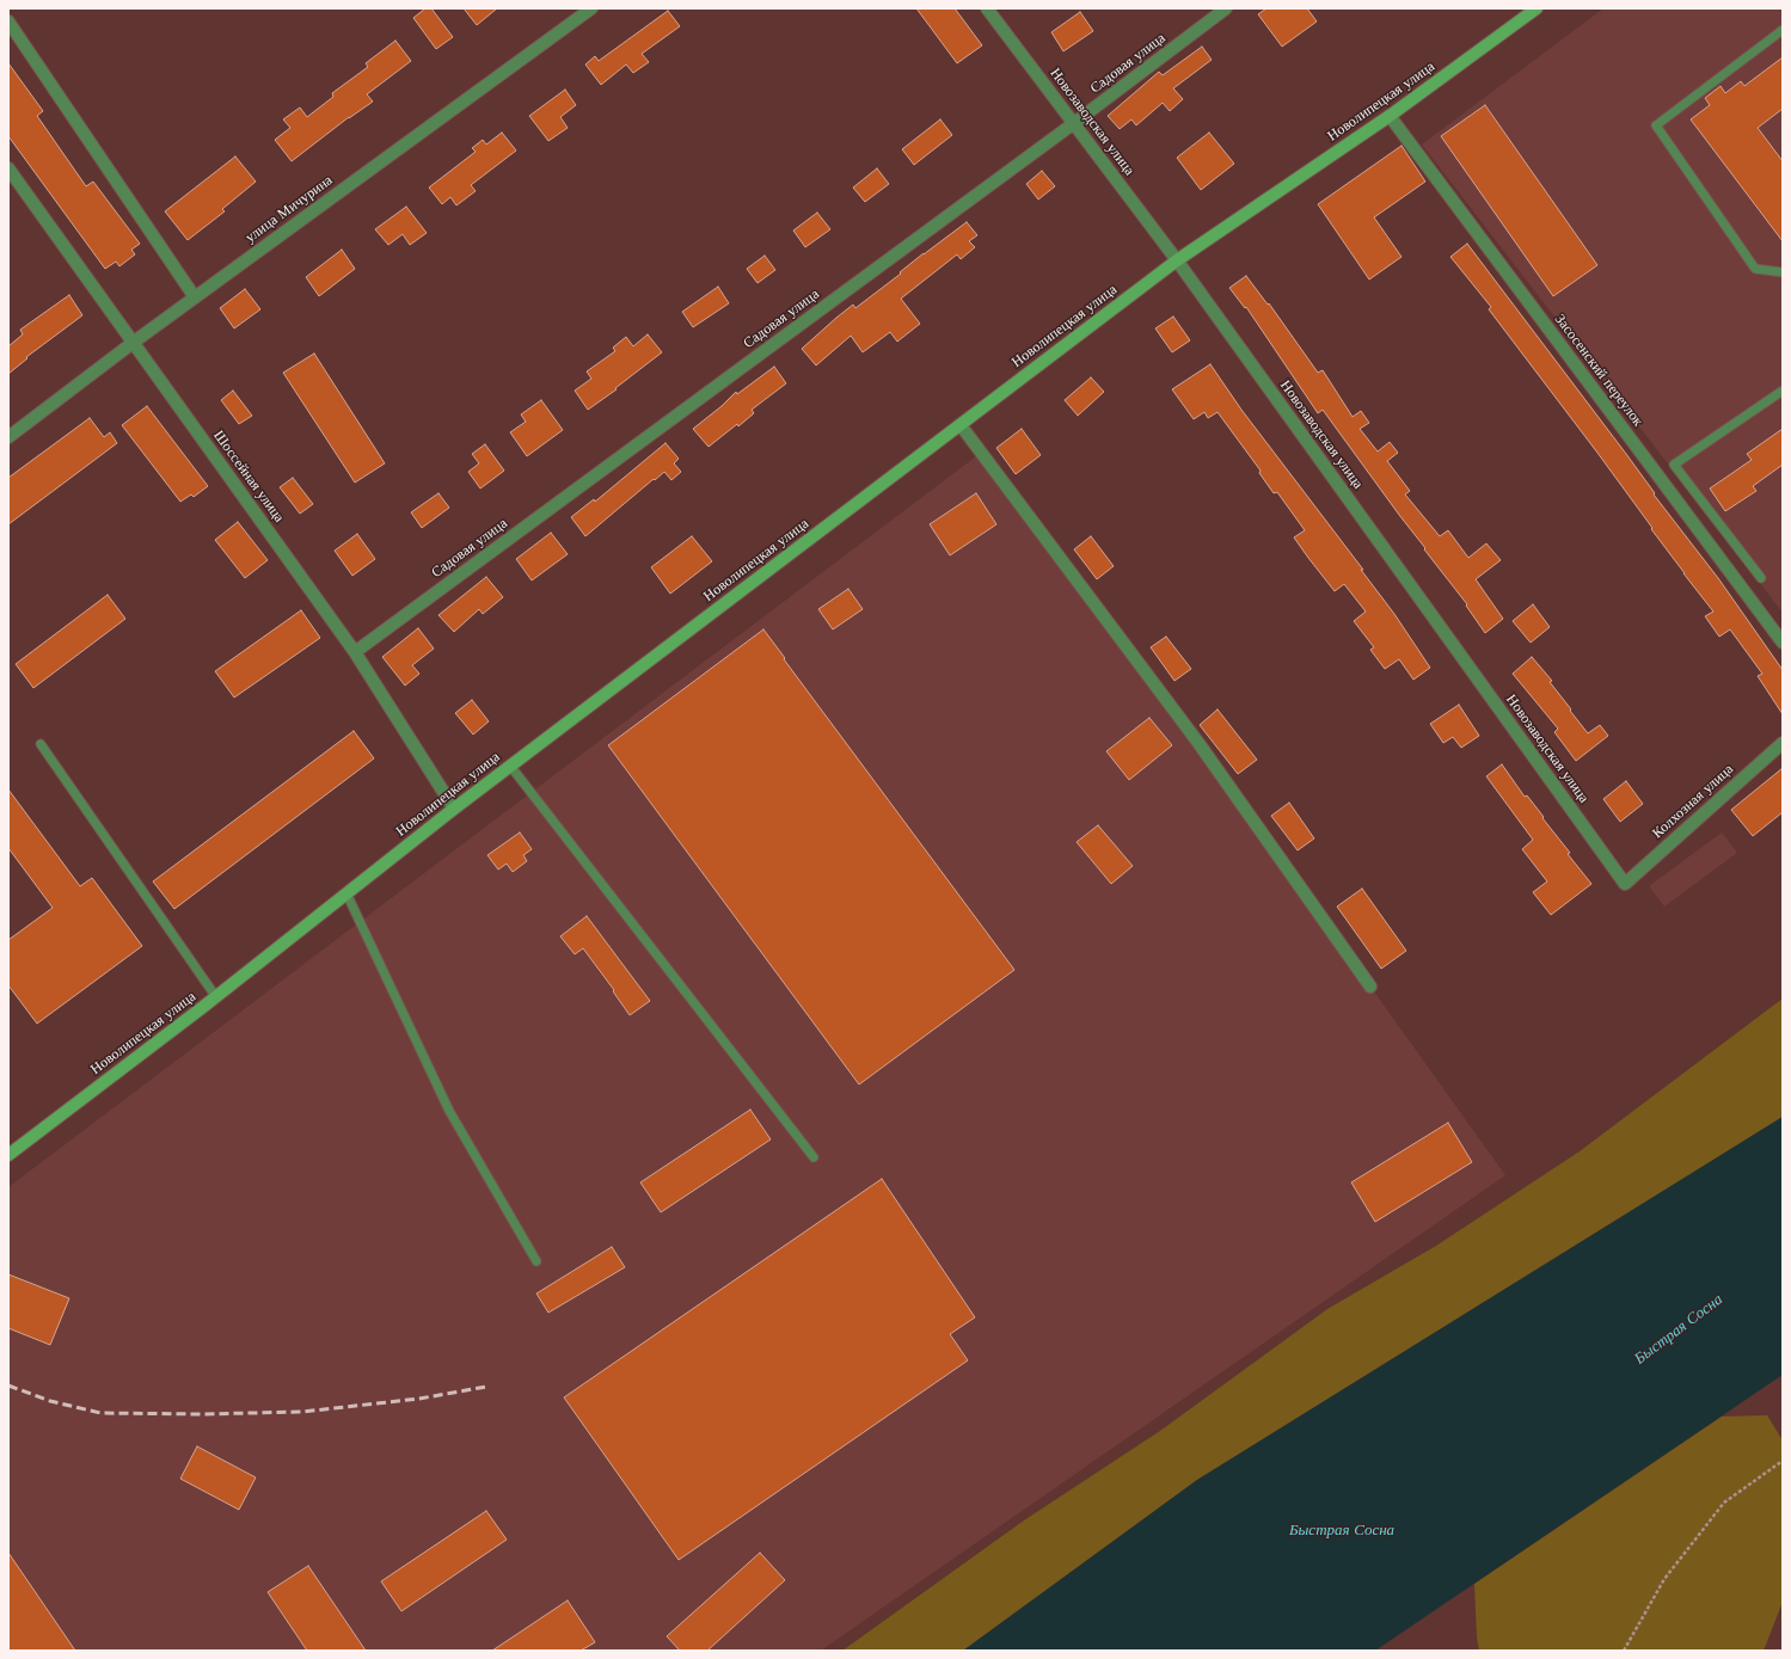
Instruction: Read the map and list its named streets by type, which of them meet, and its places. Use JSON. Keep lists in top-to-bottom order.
{
  "streets": {
    "street": [
      "Садовая улица",
      "Новолипецкая улица",
      "Новозаводская улица",
      "улица Мичурина",
      "Засосенский переулок",
      "Шоссейная улица",
      "Колхозная улица"
    ]
  },
  "crossings": [
    ["Садовая улица", "Новозаводская улица"],
    ["Садовая улица", "Шоссейная улица"],
    ["Новолипецкая улица", "Новозаводская улица"],
    ["Новолипецкая улица", "Засосенский переулок"],
    ["Новолипецкая улица", "Шоссейная улица"],
    ["Новозаводская улица", "Колхозная улица"],
    ["улица Мичурина", "Шоссейная улица"]
  ],
  "water": ["Быстрая Сосна"]
}
